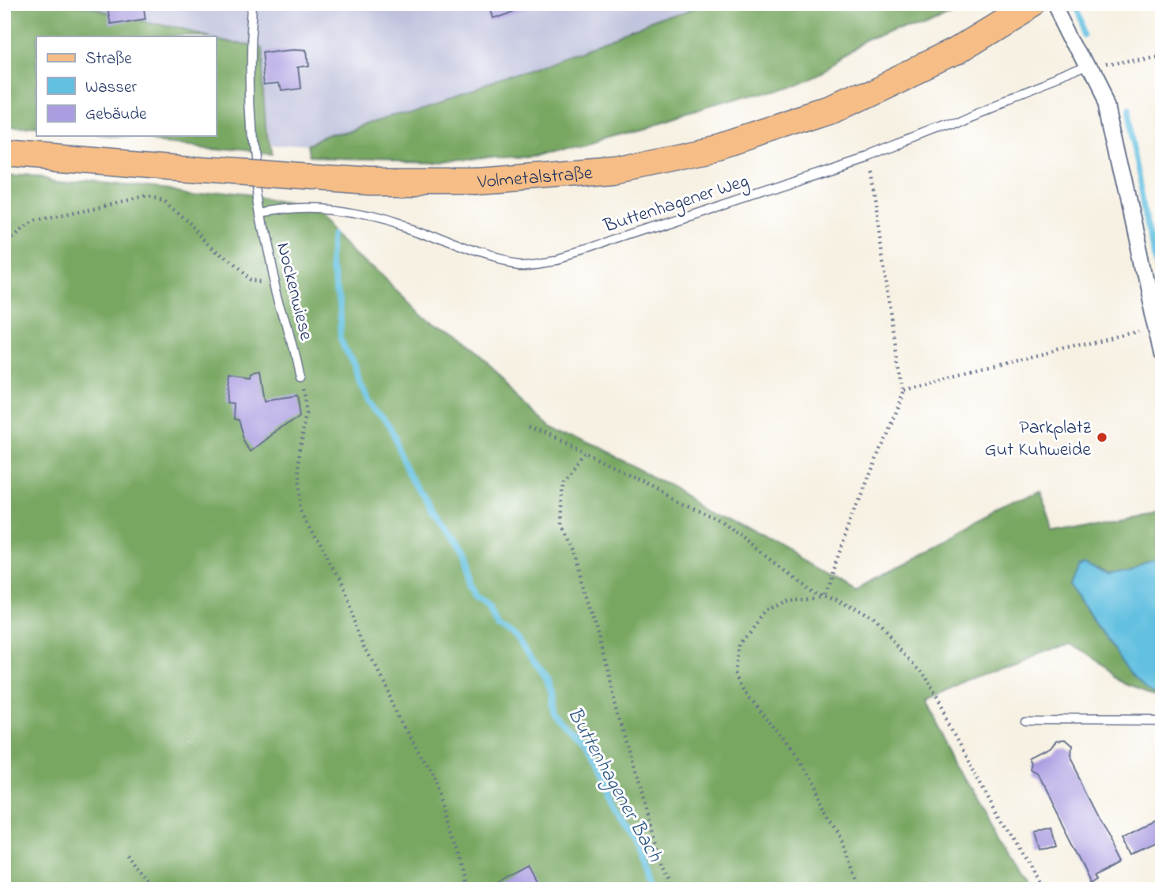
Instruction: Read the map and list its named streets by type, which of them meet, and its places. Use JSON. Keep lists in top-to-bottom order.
{
  "streets": {
    "main road": ["Volmetalstraße"],
    "lane": ["Buttenhagener Weg", "Nockenwiese"]
  },
  "crossings": [
    ["Buttenhagener Weg", "Nockenwiese"]
  ],
  "water": ["Buttenhagener Bach"],
  "places": ["Parkplatz Gut Kuhweide"],
  "legend": ["Straße", "Wasser", "Gebäude"]
}
